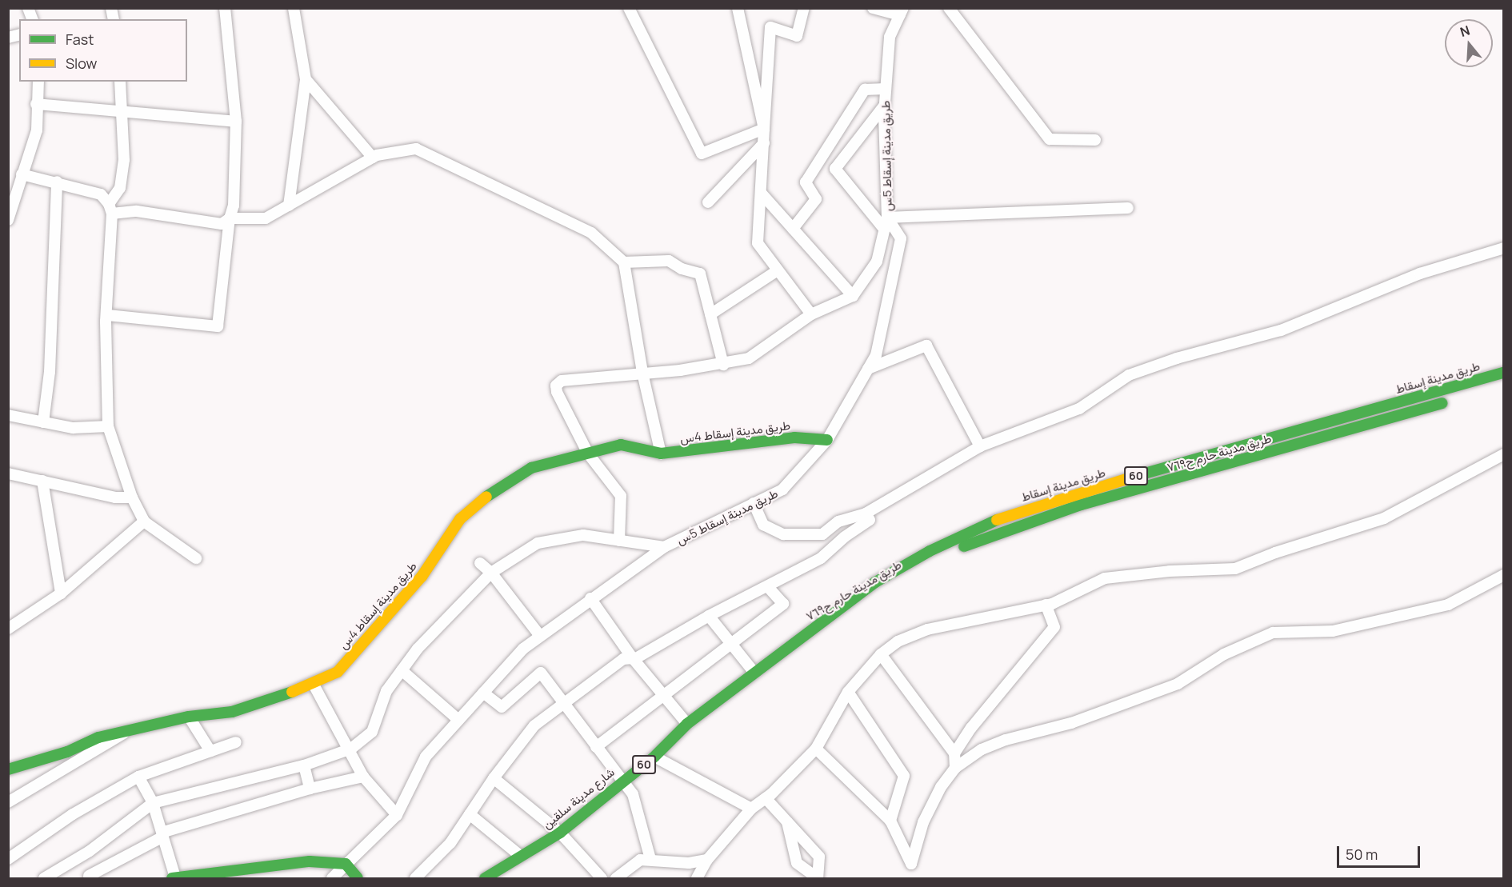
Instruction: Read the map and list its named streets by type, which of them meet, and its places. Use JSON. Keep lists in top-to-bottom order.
{
  "streets": {
    "main road": [
      "طريق مدينة إسقاط",
      "طريق مدينة إسقاط 4س",
      "طريق مدينة حارم ح٧٦٩",
      "60",
      "شارع مدينة سلقين"
    ],
    "street": ["طريق مدينة إسقاط 5س"]
  },
  "crossings": [
    ["طريق مدينة إسقاط 5س", "طريق مدينة إسقاط 4س"],
    ["طريق مدينة إسقاط", "طريق مدينة حارم ح٧٦٩"],
    ["طريق مدينة إسقاط", "شارع مدينة سلقين"],
    ["طريق مدينة حارم ح٧٦٩", "شارع مدينة سلقين"]
  ],
  "legend": ["Fast", "Slow"],
  "scale_bar": "50 m",
  "north": "top"
}
